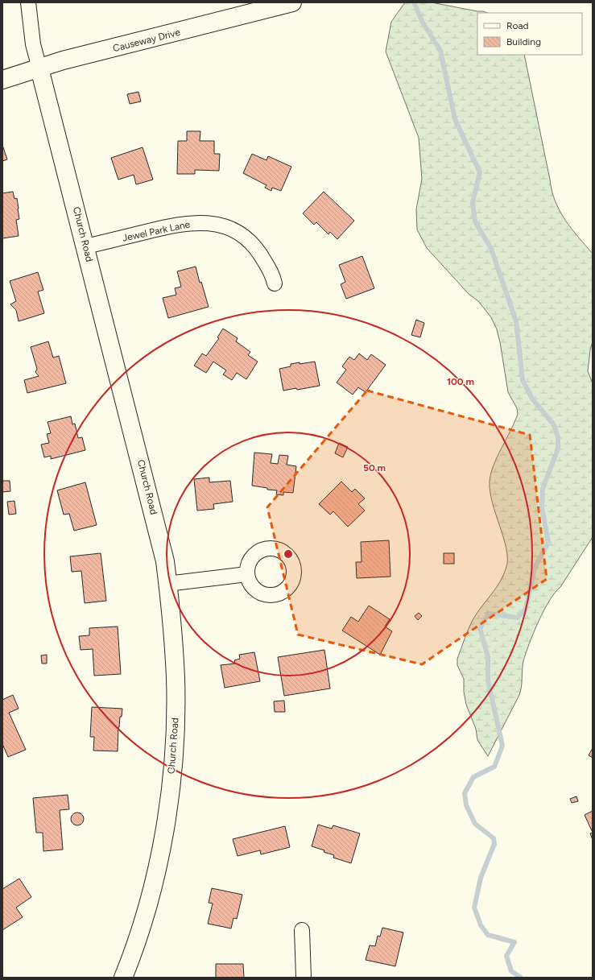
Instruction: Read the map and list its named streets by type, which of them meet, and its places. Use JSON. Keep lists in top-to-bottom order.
{
  "streets": {
    "street": ["Causeway Drive", "Jewel Park Lane", "Church Road"]
  },
  "crossings": [
    ["Causeway Drive", "Church Road"],
    ["Jewel Park Lane", "Church Road"]
  ],
  "legend": ["Road", "Building"],
  "rings": ["100 m", "50 m"]
}
